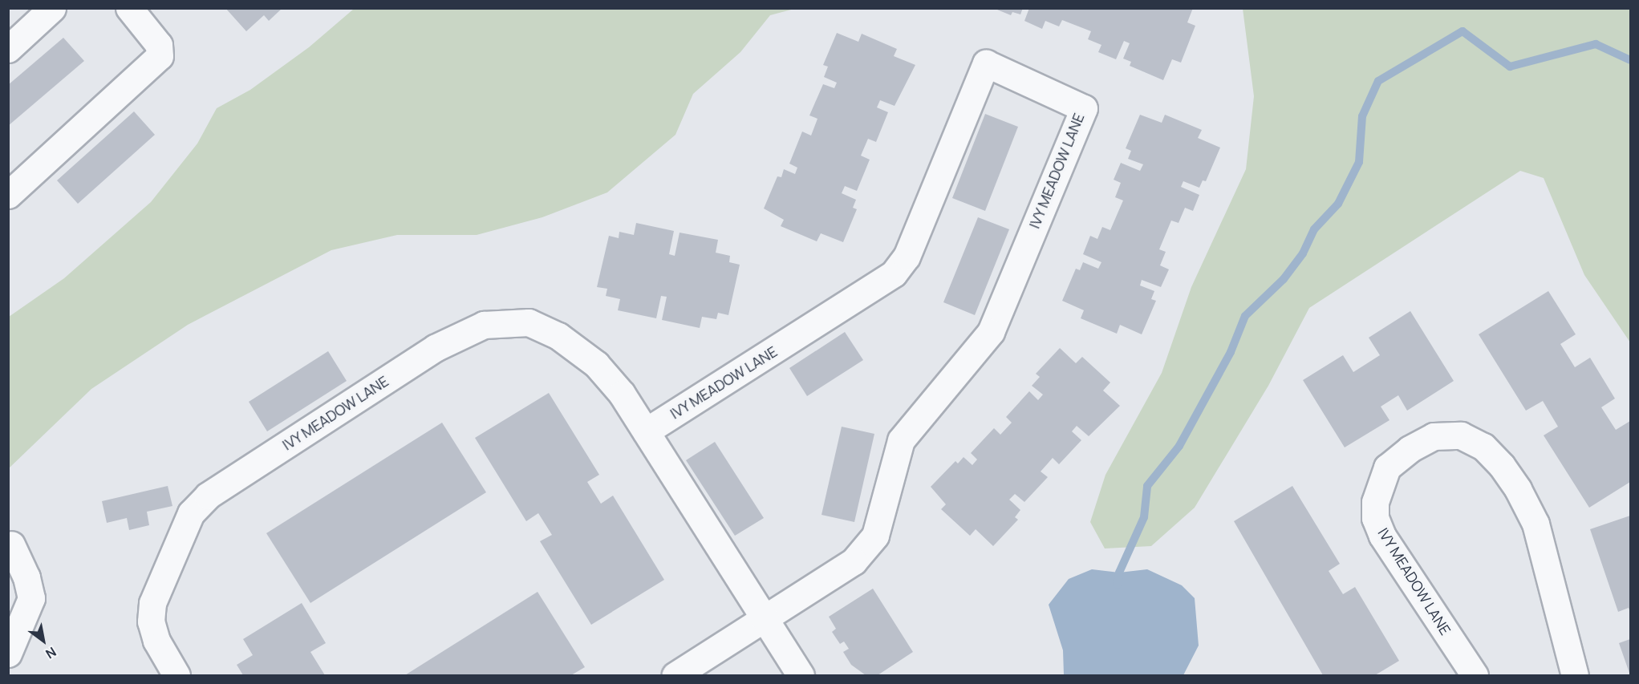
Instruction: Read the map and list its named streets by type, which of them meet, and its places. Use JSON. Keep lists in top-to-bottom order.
{
  "streets": {
    "street": ["IVY MEADOW LANE"]
  },
  "north": "bottom right"
}
